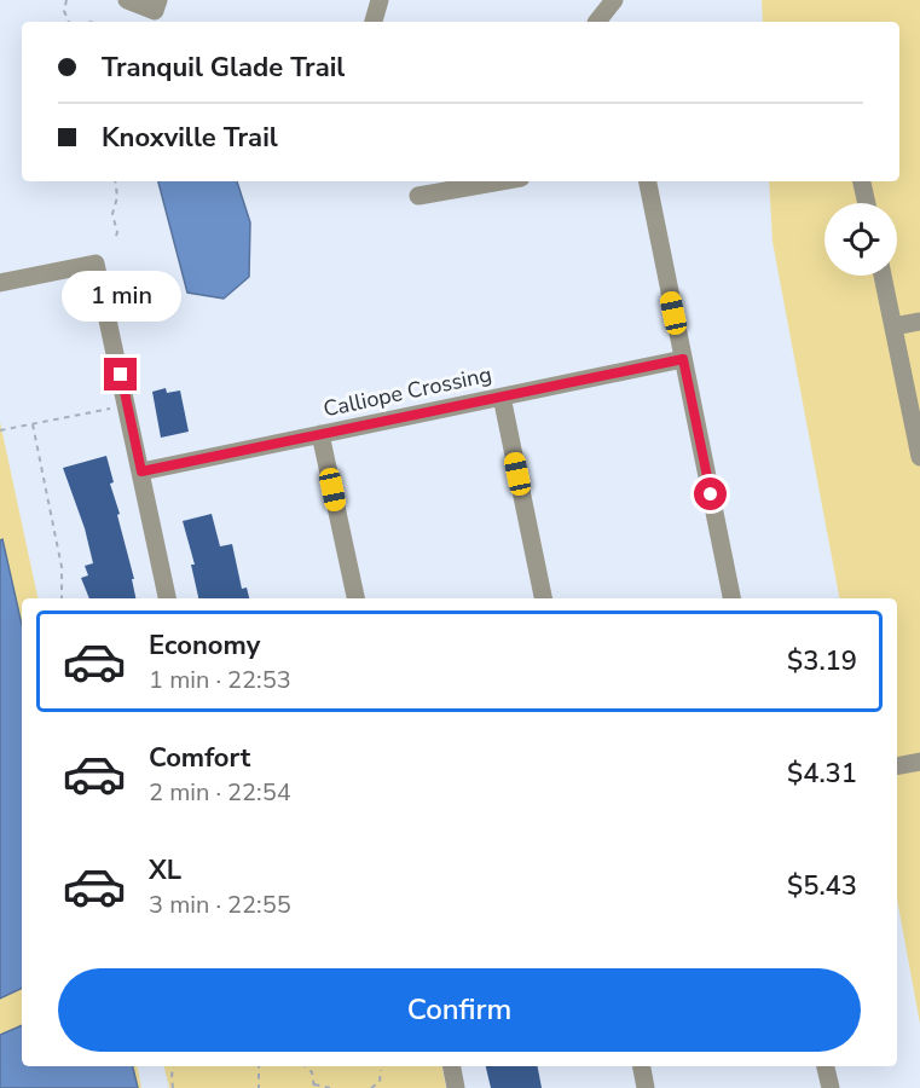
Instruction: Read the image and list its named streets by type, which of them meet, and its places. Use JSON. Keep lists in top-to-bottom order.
{
  "streets": {
    "street": ["Calliope Crossing"]
  },
  "page": {
    "banner": ["Tranquil Glade Trail", "Knoxville Trail"],
    "bubble": "1 min",
    "list": [
      {
        "name": "Economy",
        "note": "1 min · 22:53",
        "value": "$3.19"
      },
      {
        "name": "Comfort",
        "note": "2 min · 22:54",
        "value": "$4.31"
      },
      {
        "name": "XL",
        "note": "3 min · 22:55",
        "value": "$5.43"
      }
    ],
    "buttons": "Confirm"
  }
}
